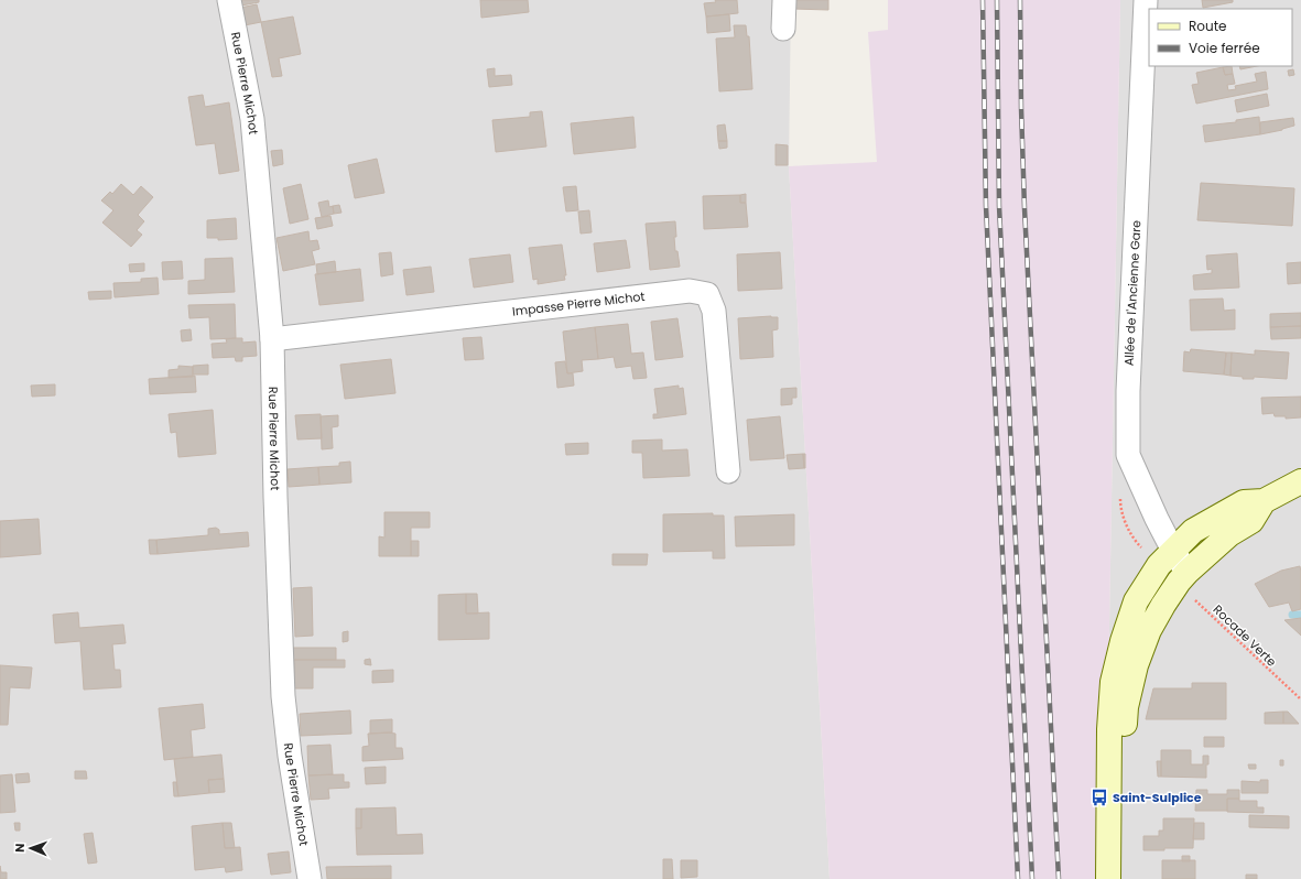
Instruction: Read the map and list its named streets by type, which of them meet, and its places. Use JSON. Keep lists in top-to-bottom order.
{
  "streets": {
    "street": ["Rue Pierre Michot", "Allée de l'Ancienne Gare", "Impasse Pierre Michot"],
    "path": ["Rocade Verte"]
  },
  "crossings": [
    ["Rue Pierre Michot", "Impasse Pierre Michot"],
    ["Allée de l'Ancienne Gare", "Rocade Verte"]
  ],
  "places": {
    "bus stop": ["Saint-Sulplice"]
  },
  "legend": ["Route", "Voie ferrée"],
  "north": "left"
}
